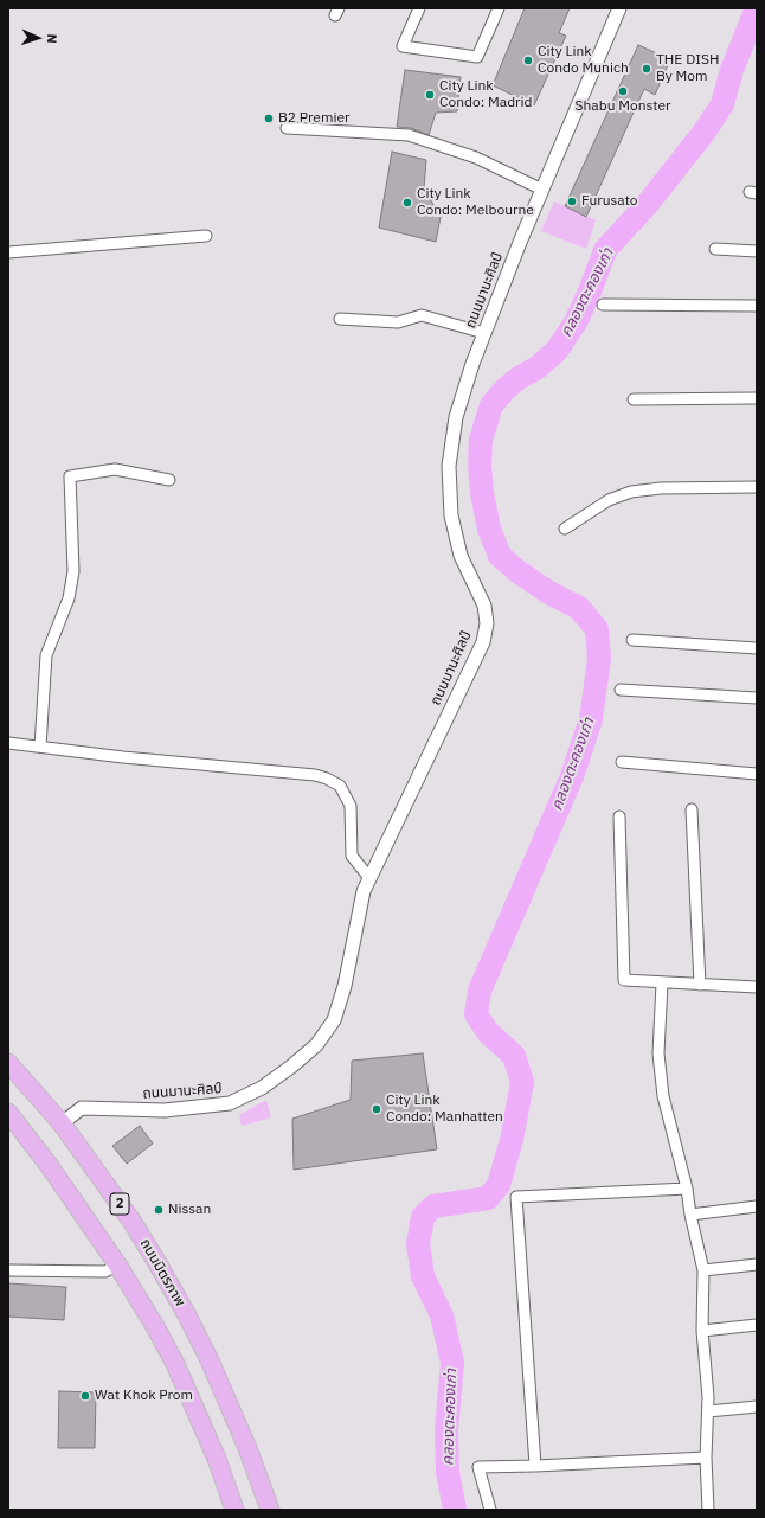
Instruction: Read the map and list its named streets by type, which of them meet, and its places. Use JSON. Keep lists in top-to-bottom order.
{
  "streets": {
    "highway": ["2", "ถนนมิตรภาพ"],
    "street": ["ถนนมานะศิลป์"]
  },
  "crossings": [
    ["ถนนมานะศิลป์", "ถนนมิตรภาพ"]
  ],
  "water": ["คลองตะคองเก่า"],
  "places": [
    "City Link Condo Munich",
    "THE DISH By Mom",
    "Shabu Monster",
    "City Link Condo: Madrid",
    "B2 Premier",
    "Furusato",
    "City Link Condo: Melbourne",
    "City Link Condo: Manhatten",
    "Nissan",
    "Wat Khok Prom"
  ],
  "north": "right"
}
